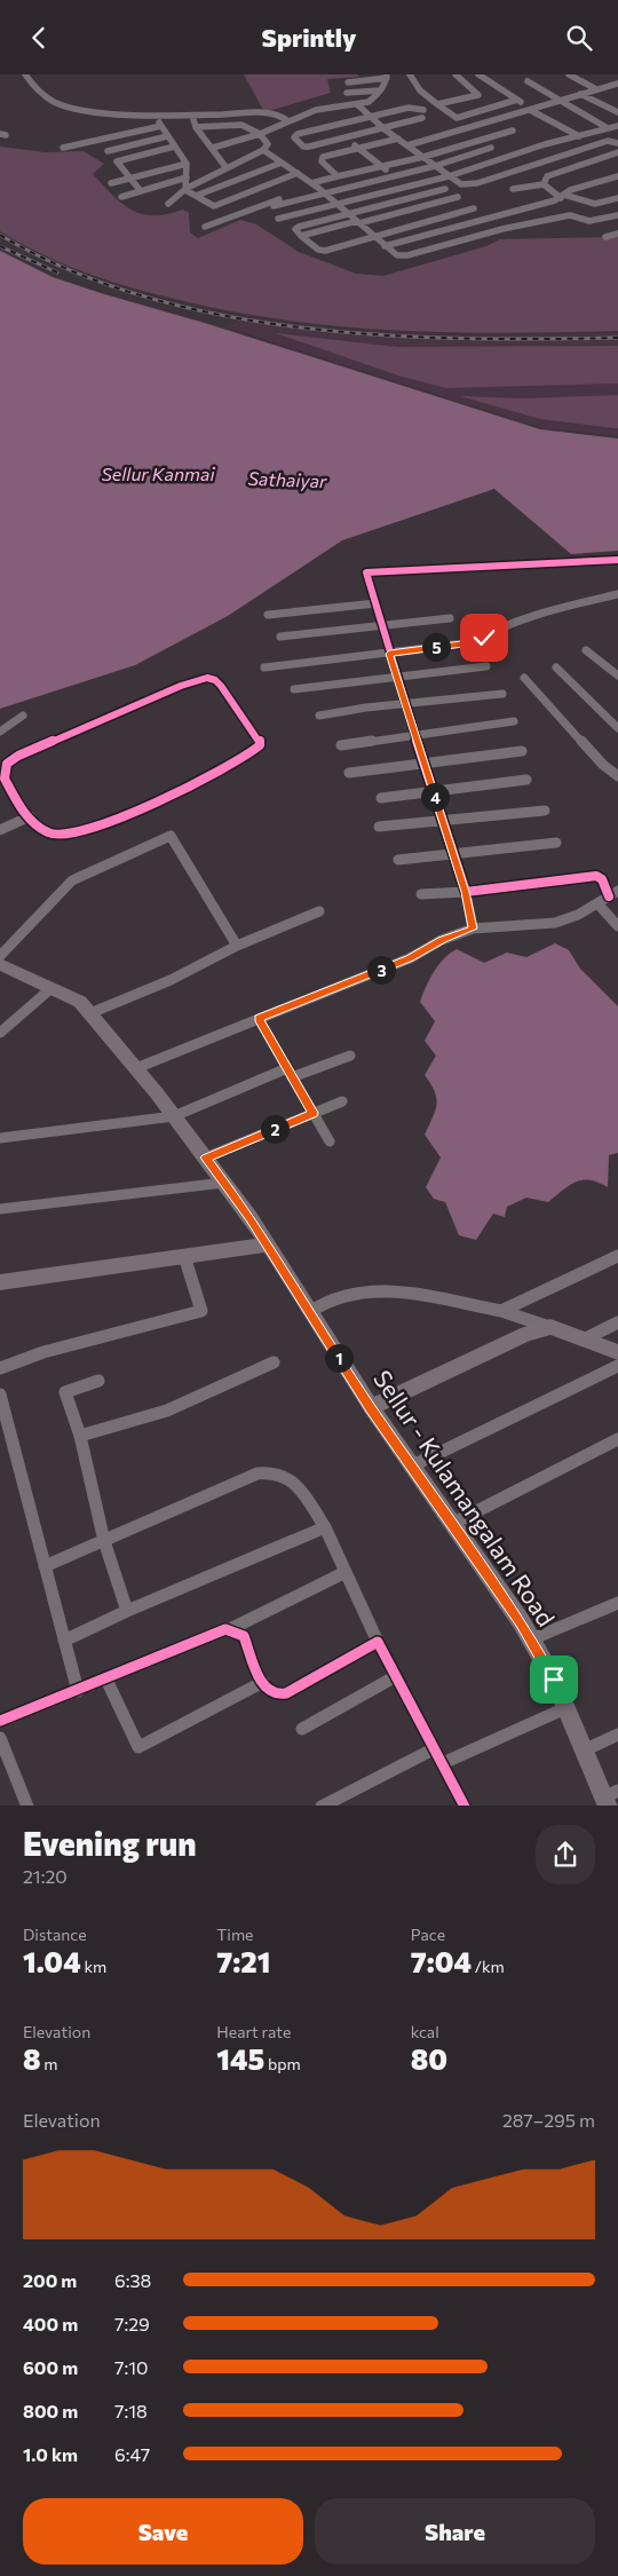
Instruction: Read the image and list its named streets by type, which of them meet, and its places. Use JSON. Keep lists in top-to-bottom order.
{
  "streets": {
    "main road": ["Sellur - Kulamangalam Road"]
  },
  "water": ["Sellur Kanmai", "Sathaiyar"],
  "page": {
    "header": "Sprintly",
    "pins": [
      "5",
      "4",
      "3",
      "2",
      "1"
    ],
    "heading": ["Evening run", "21:20"],
    "stats": [
      ["Distance", "1.04 km"],
      ["Time", "7:21"],
      ["Pace", "7:04 /km"],
      ["Elevation", "8 m"],
      ["Heart rate", "145 bpm"],
      ["kcal", "80"]
    ],
    "chart": ["Elevation", "287–295 m"],
    "list": [
      {
        "name": "200 m",
        "note": "6:38"
      },
      {
        "name": "400 m",
        "note": "7:29"
      },
      {
        "name": "600 m",
        "note": "7:10"
      },
      {
        "name": "800 m",
        "note": "7:18"
      },
      {
        "name": "1.0 km",
        "note": "6:47"
      }
    ],
    "buttons": ["Save", "Share"]
  }
}
